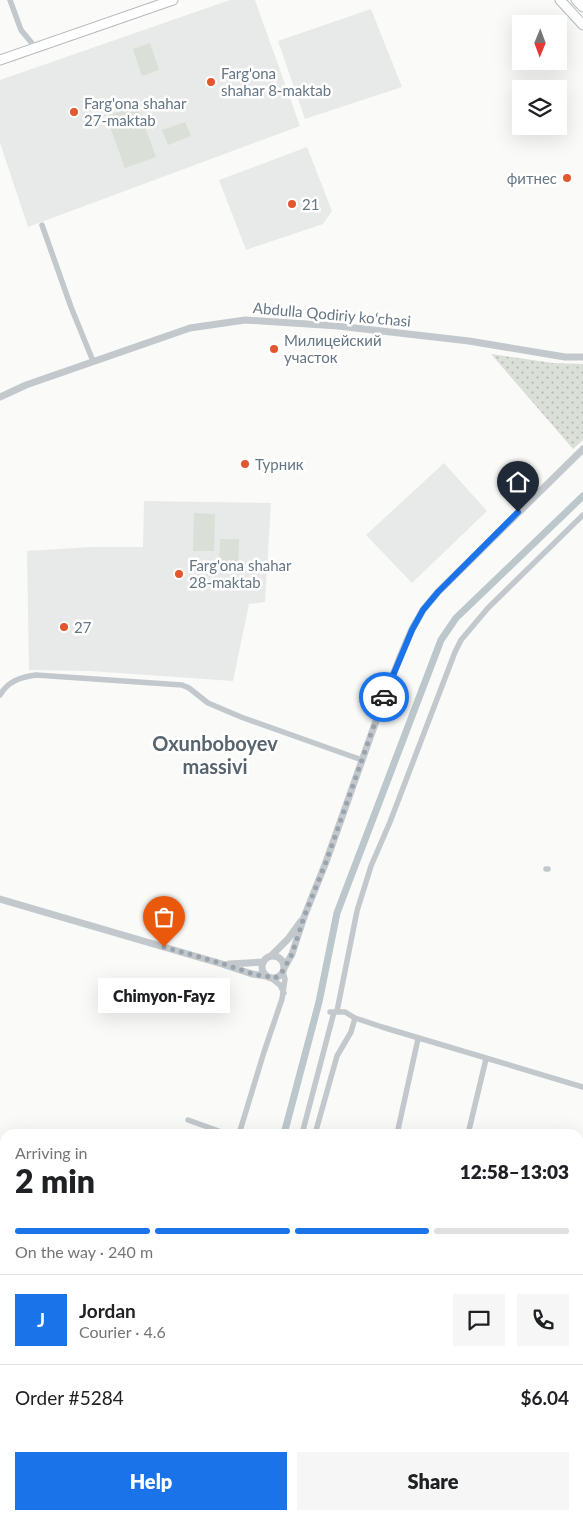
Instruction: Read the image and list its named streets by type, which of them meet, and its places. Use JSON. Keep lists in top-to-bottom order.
{
  "streets": {
    "street": ["Abdulla Qodiriy koʻchasi"]
  },
  "districts": ["Oxunboboyev massivi"],
  "places": [
    "Farg'ona shahar 8-maktab",
    "Farg'ona shahar 27-maktab",
    "фитнес",
    "21",
    "Милицейский участок",
    "Турник",
    "Farg'ona shahar 28-maktab",
    "27",
    "Chimyon-Fayz"
  ],
  "north": "bottom",
  "page": {
    "bubble": "Chimyon-Fayz",
    "heading": ["2 min", "Arriving in", "12:58–13:03"],
    "panel": [
      "Jordan",
      "Courier · 4.6",
      "Order #5284",
      "$6.04"
    ],
    "bar": "On the way · 240 m",
    "round": "J",
    "buttons": ["Help", "Share"]
  }
}
